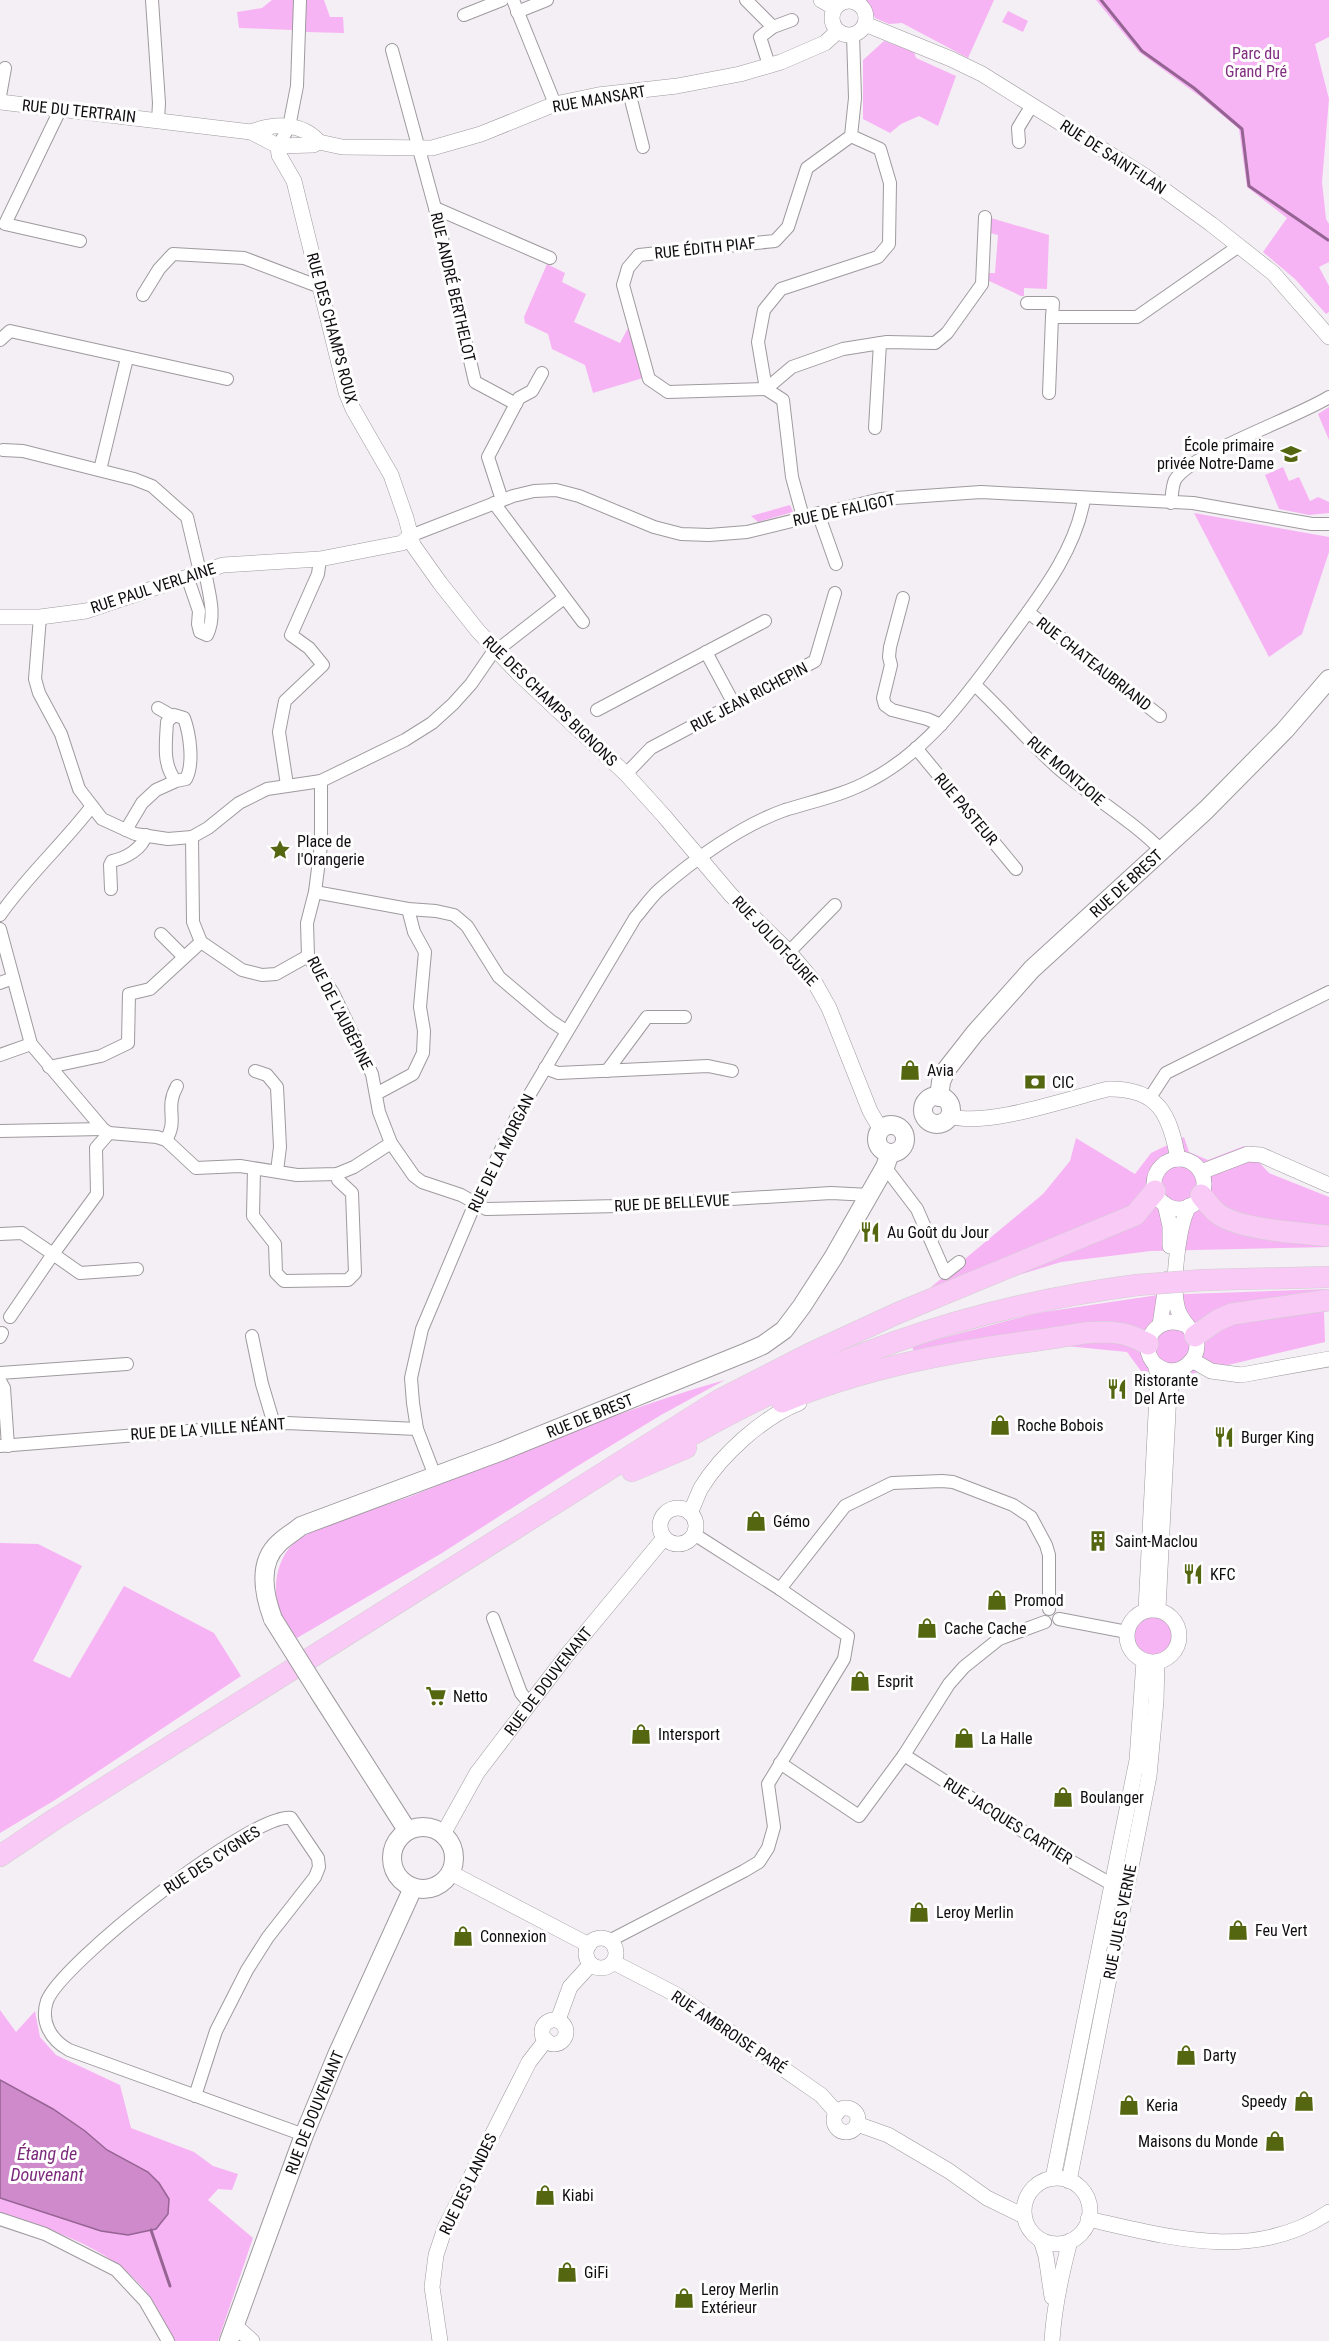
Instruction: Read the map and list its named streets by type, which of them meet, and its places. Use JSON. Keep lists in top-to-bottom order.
{
  "streets": {
    "main road": ["RUE DE BREST", "RUE DE DOUVENANT"],
    "street": [
      "RUE MANSART",
      "RUE DU TERTRAIN",
      "RUE DE SAINT-ILAN",
      "RUE ÉDITH PIAF",
      "RUE ANDRÉ BERTHELOT",
      "RUE DES CHAMPS ROUX",
      "RUE DE FALIGOT",
      "RUE PAUL VERLAINE",
      "RUE CHATEAUBRIAND",
      "RUE JEAN RICHEPIN",
      "RUE DES CHAMPS BIGNONS",
      "RUE MONTJOIE",
      "RUE PASTEUR",
      "RUE JOLIOT-CURIE",
      "RUE DE L'AUBÉPINE",
      "RUE DE LA MORGAN",
      "RUE DE BELLEVUE",
      "RUE DE LA VILLE NÉANT",
      "RUE JACQUES CARTIER",
      "RUE DES CYGNES",
      "RUE JULES VERNE",
      "RUE AMBROISE PARÉ",
      "RUE DES LANDES"
    ]
  },
  "crossings": [
    ["RUE MANSART", "RUE DU TERTRAIN"],
    ["RUE MANSART", "RUE DE SAINT-ILAN"],
    ["RUE MANSART", "RUE ANDRÉ BERTHELOT"],
    ["RUE MANSART", "RUE DES CHAMPS ROUX"],
    ["RUE DES CHAMPS ROUX", "RUE DE FALIGOT"],
    ["RUE DES CHAMPS ROUX", "RUE PAUL VERLAINE"],
    ["RUE DES CHAMPS ROUX", "RUE DES CHAMPS BIGNONS"],
    ["RUE DE FALIGOT", "RUE PAUL VERLAINE"],
    ["RUE DE FALIGOT", "RUE DES CHAMPS BIGNONS"],
    ["RUE DE FALIGOT", "RUE DE LA MORGAN"],
    ["RUE PAUL VERLAINE", "RUE DES CHAMPS BIGNONS"],
    ["RUE CHATEAUBRIAND", "RUE DE LA MORGAN"],
    ["RUE JEAN RICHEPIN", "RUE DES CHAMPS BIGNONS"],
    ["RUE DES CHAMPS BIGNONS", "RUE JOLIOT-CURIE"],
    ["RUE DES CHAMPS BIGNONS", "RUE DE LA MORGAN"],
    ["RUE MONTJOIE", "RUE DE BREST"],
    ["RUE MONTJOIE", "RUE DE LA MORGAN"],
    ["RUE PASTEUR", "RUE DE LA MORGAN"],
    ["RUE DE BREST", "RUE JOLIOT-CURIE"],
    ["RUE DE BREST", "RUE DE LA MORGAN"],
    ["RUE DE BREST", "RUE DE BELLEVUE"],
    ["RUE DE BREST", "RUE DE DOUVENANT"],
    ["RUE JOLIOT-CURIE", "RUE DE LA MORGAN"],
    ["RUE DE L'AUBÉPINE", "RUE DE LA MORGAN"],
    ["RUE DE L'AUBÉPINE", "RUE DE BELLEVUE"],
    ["RUE DE LA MORGAN", "RUE DE BELLEVUE"],
    ["RUE DE LA MORGAN", "RUE DE LA VILLE NÉANT"],
    ["RUE DE DOUVENANT", "RUE DES CYGNES"],
    ["RUE JACQUES CARTIER", "RUE JULES VERNE"],
    ["RUE AMBROISE PARÉ", "RUE DES LANDES"]
  ],
  "water": ["Étang de Douvenant"],
  "parks": ["Parc du Grand Pré"],
  "places": {
    "school or university": ["École primaire privée Notre-Dame"],
    "place": ["Place de l'Orangerie"],
    "shop": [
      "Avia",
      "Roche Bobois",
      "Gémo",
      "Promod",
      "Cache Cache",
      "Esprit",
      "Intersport",
      "La Halle",
      "Boulanger",
      "Leroy Merlin",
      "Feu Vert",
      "Connexion",
      "Darty",
      "Speedy",
      "Keria",
      "Maisons du Monde",
      "Kiabi",
      "GiFi",
      "Leroy Merlin Extérieur"
    ],
    "bank": ["CIC"],
    "restaurant": [
      "Au Goût du Jour",
      "Ristorante Del Arte",
      "Burger King",
      "KFC"
    ],
    "building": ["Saint-Maclou"],
    "supermarket": ["Netto"]
  }
}
